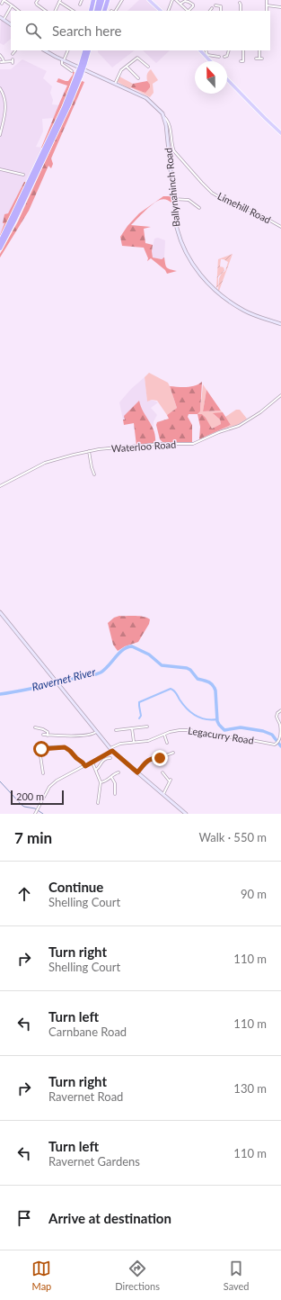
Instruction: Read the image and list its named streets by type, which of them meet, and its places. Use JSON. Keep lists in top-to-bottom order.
{
  "streets": {
    "street": [
      "Ballynahinch Road",
      "Limehill Road",
      "Waterloo Road",
      "Legacurry Road"
    ]
  },
  "crossings": [
    ["Ballynahinch Road", "Limehill Road"]
  ],
  "water": ["Ravernet River"],
  "scale_bar": "200 m",
  "north": "top",
  "page": {
    "search": "Search here",
    "scale": "200 m",
    "heading": ["7 min", "Walk · 550 m"],
    "list": [
      ["Continue", "Shelling Court", "90 m"],
      ["Turn right", "Shelling Court", "110 m"],
      ["Turn left", "Carnbane Road", "110 m"],
      ["Turn right", "Ravernet Road", "130 m"],
      ["Turn left", "Ravernet Gardens", "110 m"],
      "Arrive at destination"
    ],
    "nav": ["Map", "Directions", "Saved"]
  }
}
